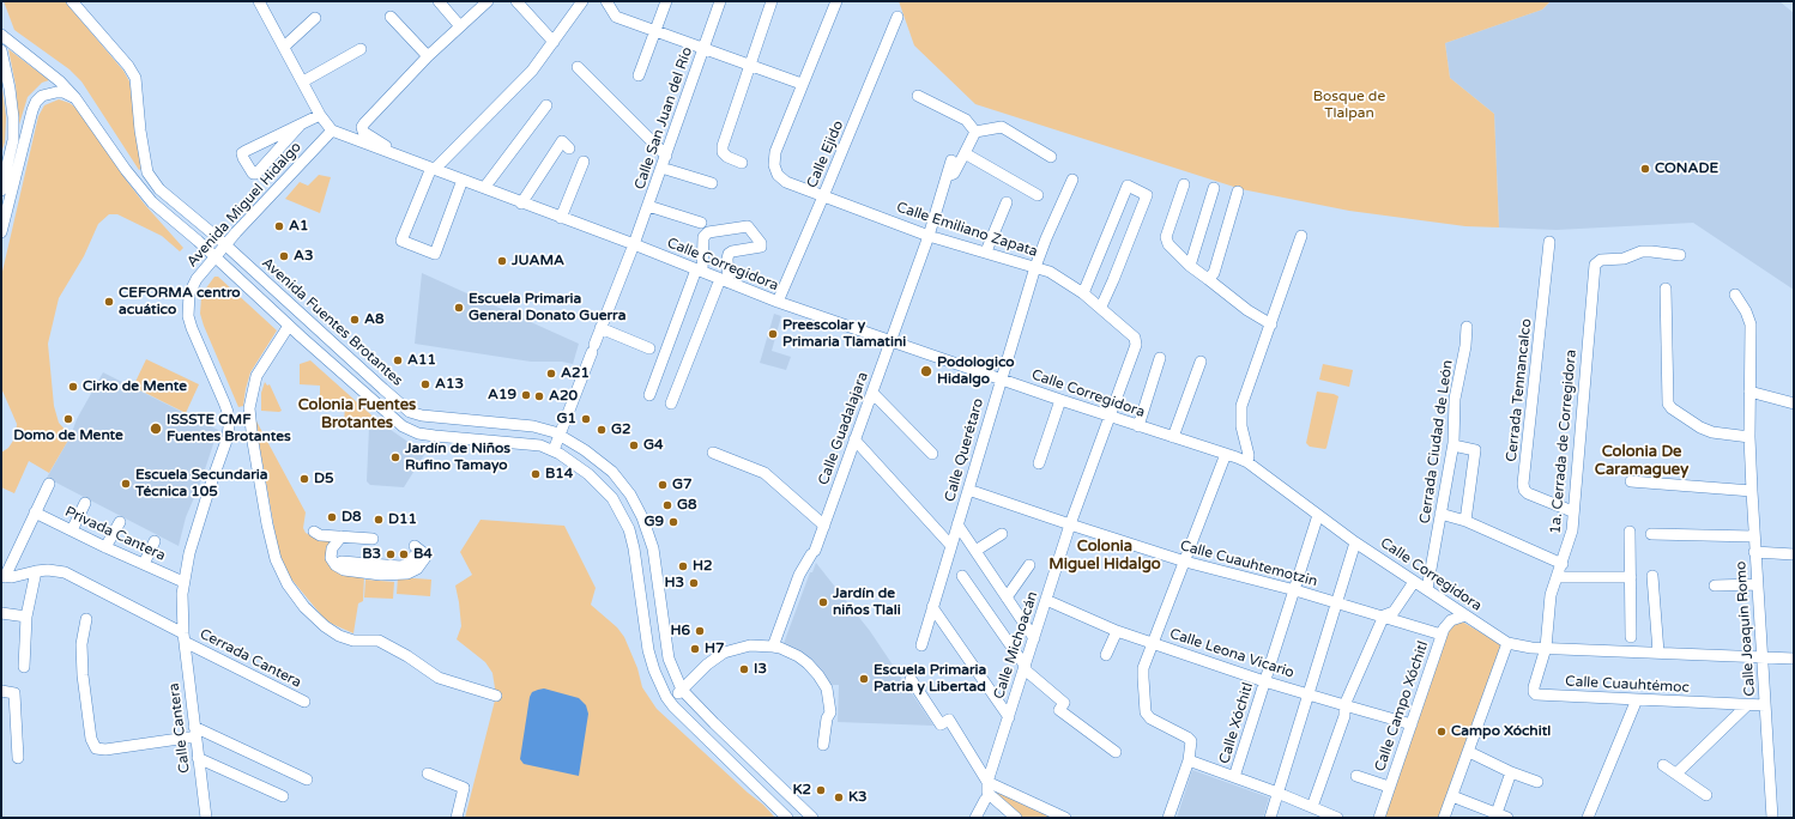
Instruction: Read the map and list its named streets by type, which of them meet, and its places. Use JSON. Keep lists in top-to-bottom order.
{
  "streets": {
    "street": [
      "Calle San Juan del Río",
      "Calle Ejido",
      "Avenida Miguel Hidalgo",
      "Calle Emiliano Zapata",
      "Calle Corregidora",
      "Avenida Fuentes Brotantes",
      "Cerrada Tennancalco",
      "Calle Guadalajara",
      "Cerrada Ciudad de León",
      "1a. Cerrada de Corregidora",
      "Calle Querétaro",
      "Privada Cantera",
      "Calle Cuauhtemotzin",
      "Calle Joaquín Romo",
      "Calle Michoacán",
      "Calle Leona Vicario",
      "Cerrada Cantera",
      "Calle Cuauhtémoc",
      "Calle Campo Xóchitl",
      "Calle Xóchitl",
      "Calle Cantera"
    ]
  },
  "crossings": [
    ["Calle San Juan del Río", "Calle Corregidora"],
    ["Calle San Juan del Río", "Avenida Fuentes Brotantes"],
    ["Calle Ejido", "Calle Emiliano Zapata"],
    ["Calle Ejido", "Calle Corregidora"],
    ["Avenida Miguel Hidalgo", "Calle Corregidora"],
    ["Avenida Miguel Hidalgo", "Avenida Fuentes Brotantes"],
    ["Avenida Miguel Hidalgo", "Privada Cantera"],
    ["Avenida Miguel Hidalgo", "Cerrada Cantera"],
    ["Avenida Miguel Hidalgo", "Calle Cantera"],
    ["Calle Emiliano Zapata", "Calle Guadalajara"],
    ["Calle Emiliano Zapata", "Calle Querétaro"],
    ["Calle Emiliano Zapata", "Calle Michoacán"],
    ["Calle Corregidora", "Calle Guadalajara"],
    ["Calle Corregidora", "Cerrada Ciudad de León"],
    ["Calle Corregidora", "1a. Cerrada de Corregidora"],
    ["Calle Corregidora", "Calle Querétaro"],
    ["Calle Corregidora", "Calle Joaquín Romo"],
    ["Calle Corregidora", "Calle Michoacán"],
    ["Calle Corregidora", "Calle Cuauhtémoc"],
    ["Calle Corregidora", "Calle Campo Xóchitl"],
    ["Calle Corregidora", "Calle Xóchitl"],
    ["Cerrada Tennancalco", "1a. Cerrada de Corregidora"],
    ["1a. Cerrada de Corregidora", "Calle Cuauhtémoc"],
    ["Calle Querétaro", "Calle Cuauhtemotzin"],
    ["Calle Cuauhtemotzin", "Calle Michoacán"],
    ["Calle Cuauhtemotzin", "Calle Campo Xóchitl"],
    ["Calle Cuauhtemotzin", "Calle Xóchitl"],
    ["Calle Joaquín Romo", "Calle Cuauhtémoc"],
    ["Calle Michoacán", "Calle Leona Vicario"],
    ["Calle Leona Vicario", "Calle Campo Xóchitl"],
    ["Calle Leona Vicario", "Calle Xóchitl"],
    ["Cerrada Cantera", "Calle Cantera"]
  ],
  "districts": ["Colonia Fuentes Brotantes", "Colonia De Caramaguey", "Colonia Miguel Hidalgo"],
  "parks": ["Bosque de Tlalpan"],
  "places": [
    "CONADE",
    "A1",
    "A3",
    "JUAMA",
    "CEFORMA centro acuático",
    "Escuela Primaria General Donato Guerra",
    "A8",
    "Preescolar y Primaria Tlamatini",
    "A11",
    "Podologico Hidalgo",
    "A21",
    "A13",
    "Cirko de Mente",
    "A19",
    "A20",
    "Domo de Mente",
    "G1",
    "ISSSTE CMF Fuentes Brotantes",
    "G2",
    "G4",
    "Jardín de Niños Rufino Tamayo",
    "B14",
    "D5",
    "Escuela Secundaria Técnica 105",
    "G7",
    "G8",
    "D8",
    "D11",
    "G9",
    "B3",
    "B4",
    "H2",
    "H3",
    "Jardín de niños Tlali",
    "H6",
    "H7",
    "I3",
    "Escuela Primaria Patria y Libertad",
    "Campo Xóchitl",
    "K2",
    "K3"
  ]
}
